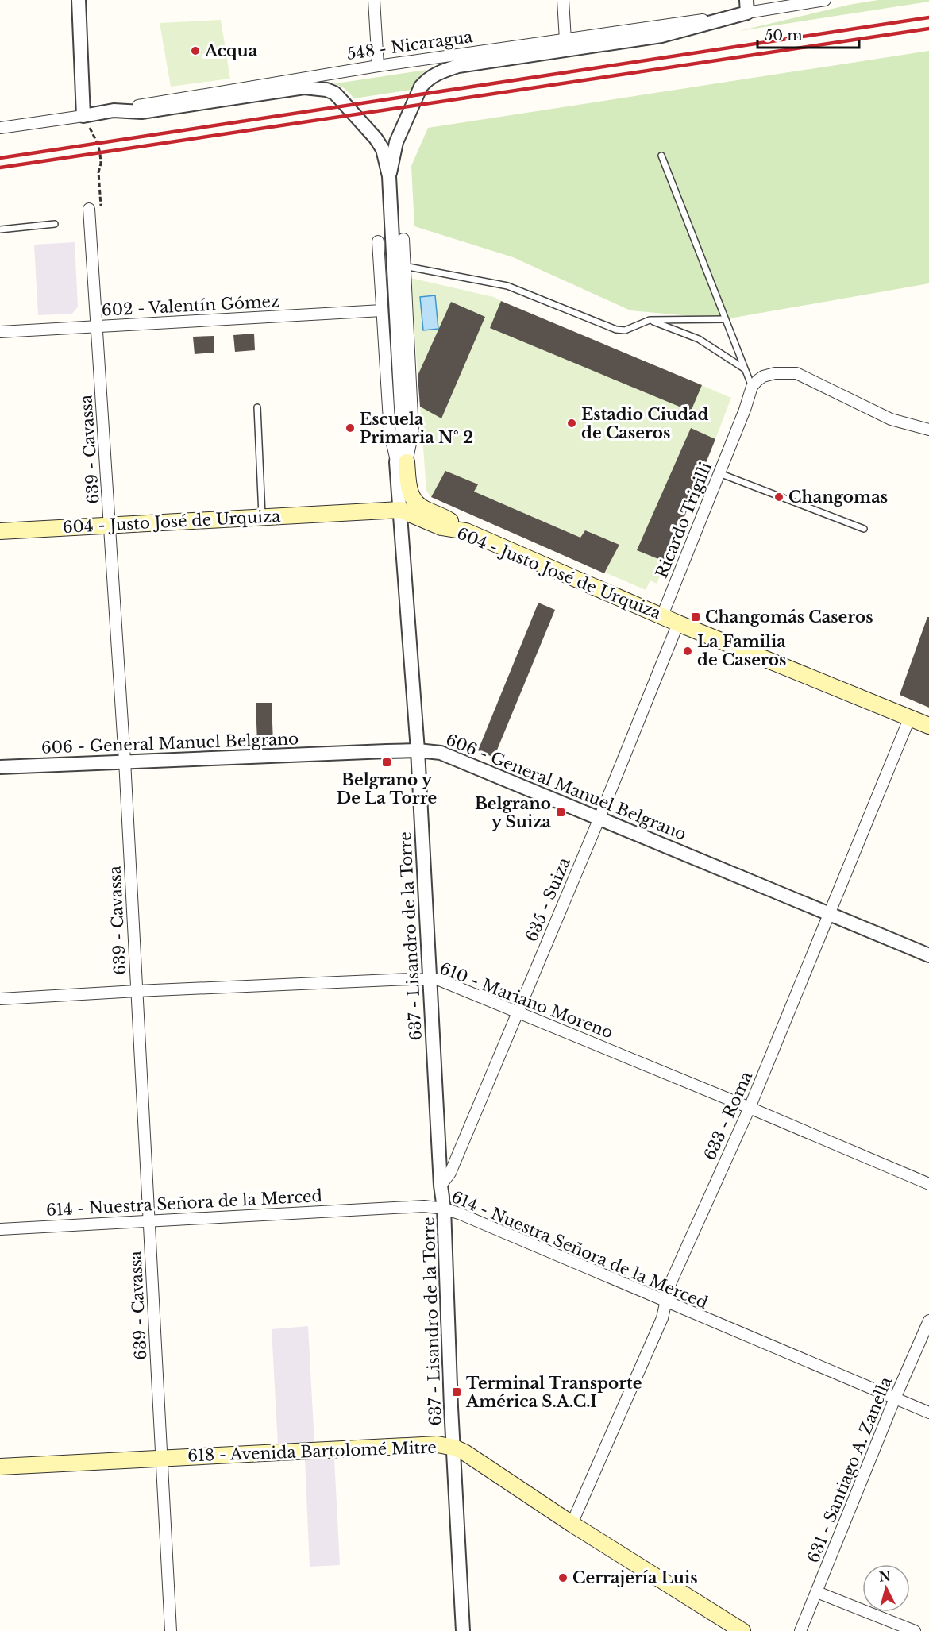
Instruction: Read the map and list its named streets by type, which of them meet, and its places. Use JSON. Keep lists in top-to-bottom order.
{
  "streets": {
    "main road": ["604 - Justo José de Urquiza", "618 - Avenida Bartolomé Mitre"],
    "street": [
      "548 - Nicaragua",
      "602 - Valentín Gómez",
      "639 - Cavassa",
      "Ricardo Trigilli",
      "606 - General Manuel Belgrano",
      "635 - Suiza",
      "637 - Lisandro de la Torre",
      "610 - Mariano Moreno",
      "633 - Roma",
      "614 - Nuestra Señora de la Merced",
      "631 - Santiago A. Zanella"
    ]
  },
  "crossings": [
    ["602 - Valentín Gómez", "639 - Cavassa"],
    ["602 - Valentín Gómez", "637 - Lisandro de la Torre"],
    ["639 - Cavassa", "604 - Justo José de Urquiza"],
    ["639 - Cavassa", "606 - General Manuel Belgrano"],
    ["639 - Cavassa", "610 - Mariano Moreno"],
    ["639 - Cavassa", "614 - Nuestra Señora de la Merced"],
    ["639 - Cavassa", "618 - Avenida Bartolomé Mitre"],
    ["Ricardo Trigilli", "604 - Justo José de Urquiza"],
    ["604 - Justo José de Urquiza", "635 - Suiza"],
    ["604 - Justo José de Urquiza", "637 - Lisandro de la Torre"],
    ["604 - Justo José de Urquiza", "633 - Roma"],
    ["606 - General Manuel Belgrano", "635 - Suiza"],
    ["606 - General Manuel Belgrano", "637 - Lisandro de la Torre"],
    ["606 - General Manuel Belgrano", "633 - Roma"],
    ["635 - Suiza", "637 - Lisandro de la Torre"],
    ["635 - Suiza", "610 - Mariano Moreno"],
    ["637 - Lisandro de la Torre", "610 - Mariano Moreno"],
    ["637 - Lisandro de la Torre", "614 - Nuestra Señora de la Merced"],
    ["637 - Lisandro de la Torre", "618 - Avenida Bartolomé Mitre"],
    ["610 - Mariano Moreno", "633 - Roma"],
    ["633 - Roma", "614 - Nuestra Señora de la Merced"],
    ["633 - Roma", "618 - Avenida Bartolomé Mitre"],
    ["614 - Nuestra Señora de la Merced", "631 - Santiago A. Zanella"]
  ],
  "places": {
    "other": [
      "Acqua",
      "Estadio Ciudad de Caseros",
      "Escuela Primaria N° 2",
      "Changomas",
      "La Familia de Caseros",
      "Cerrajería Luis"
    ],
    "transit": [
      "Changomás Caseros",
      "Belgrano y De La Torre",
      "Belgrano y Suiza",
      "Terminal Transporte América S.A.C.I"
    ]
  },
  "scale_bar": "50 m",
  "north": "top"
}
